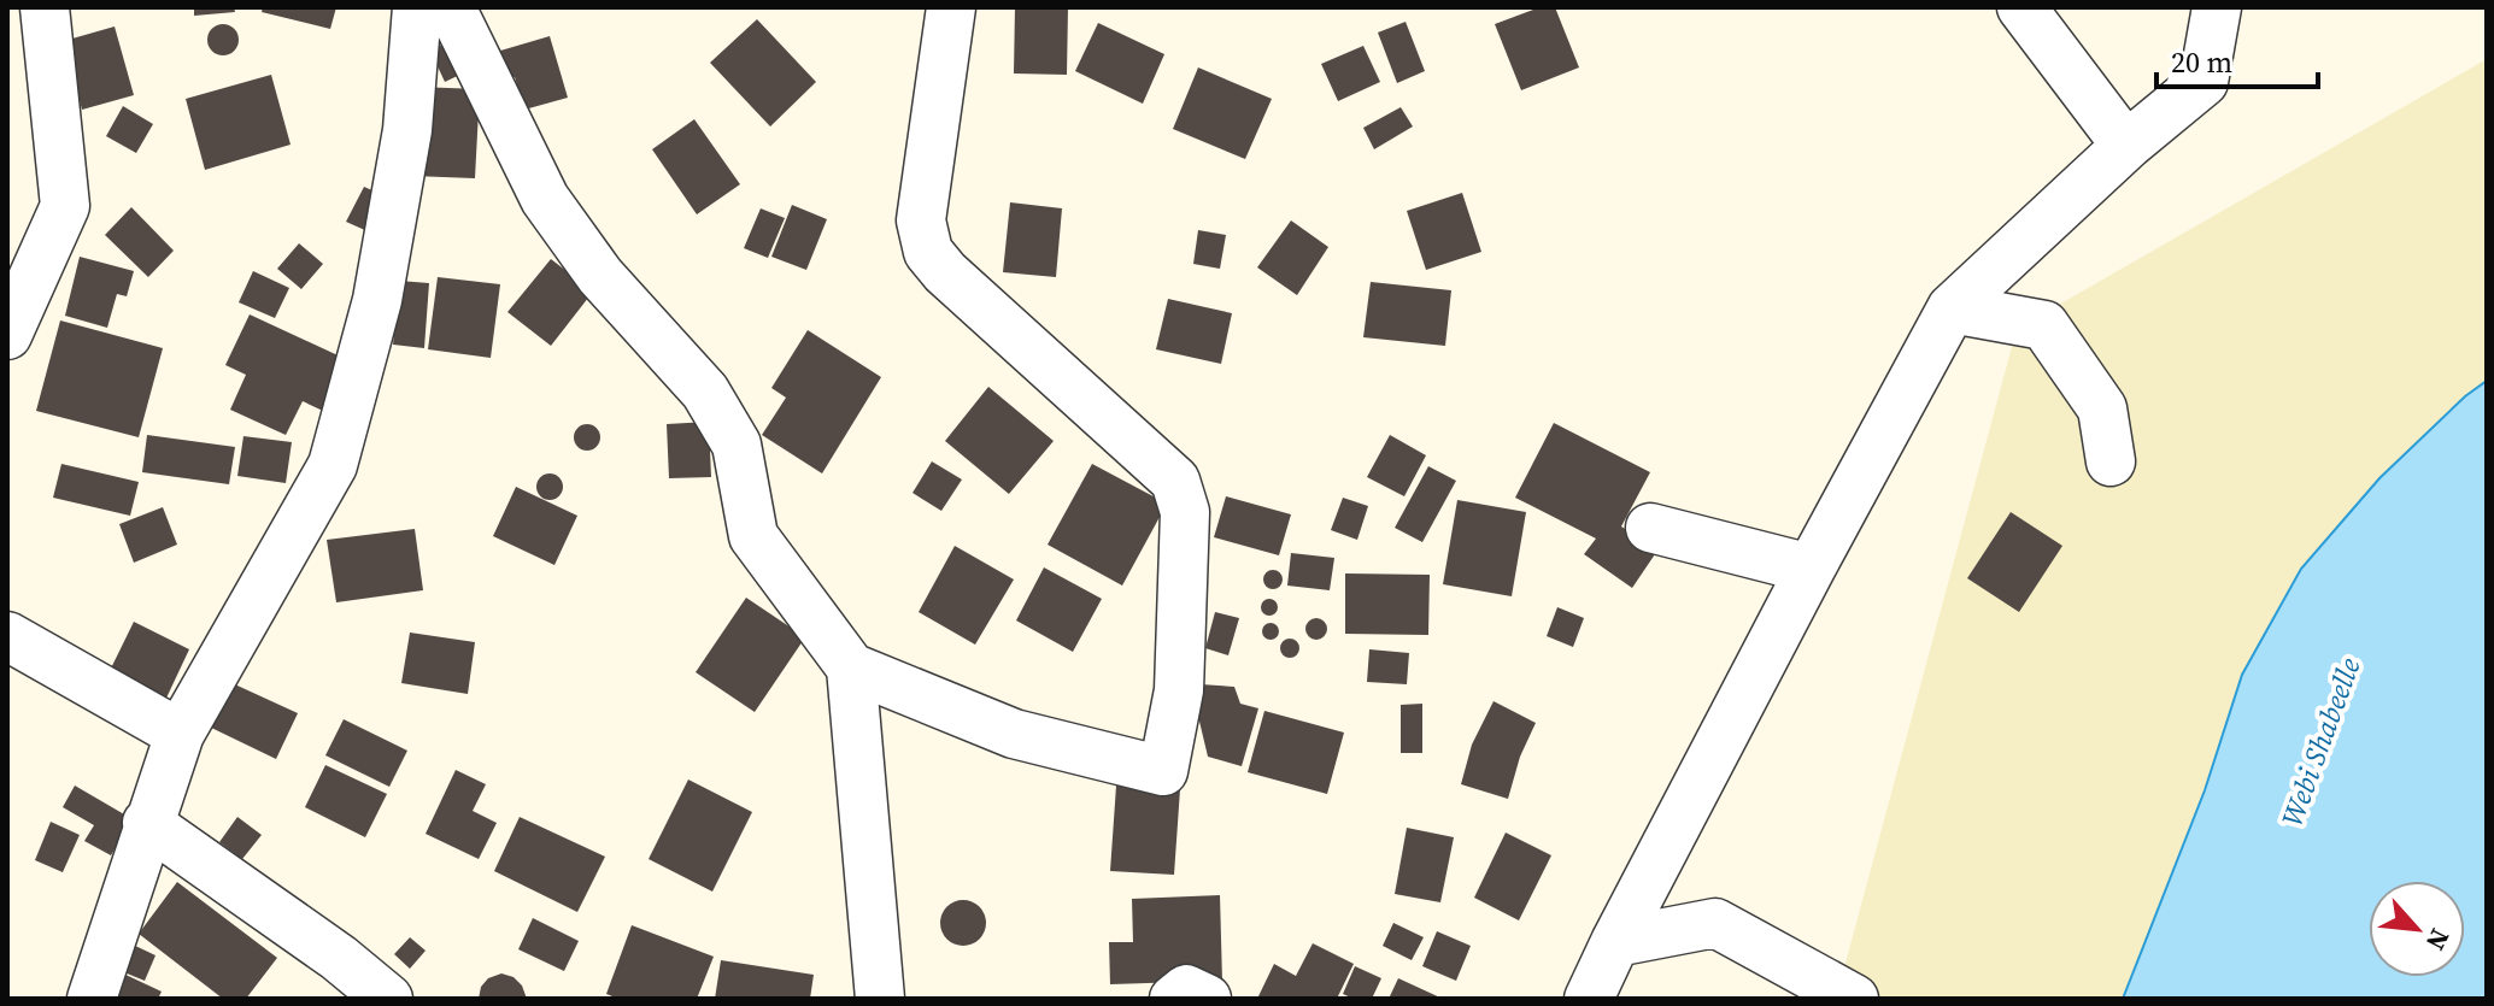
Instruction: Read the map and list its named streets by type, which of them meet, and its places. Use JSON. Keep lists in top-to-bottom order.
{
  "water": ["Webi Shabeelle"],
  "scale_bar": "20 m",
  "north": "bottom right"
}
